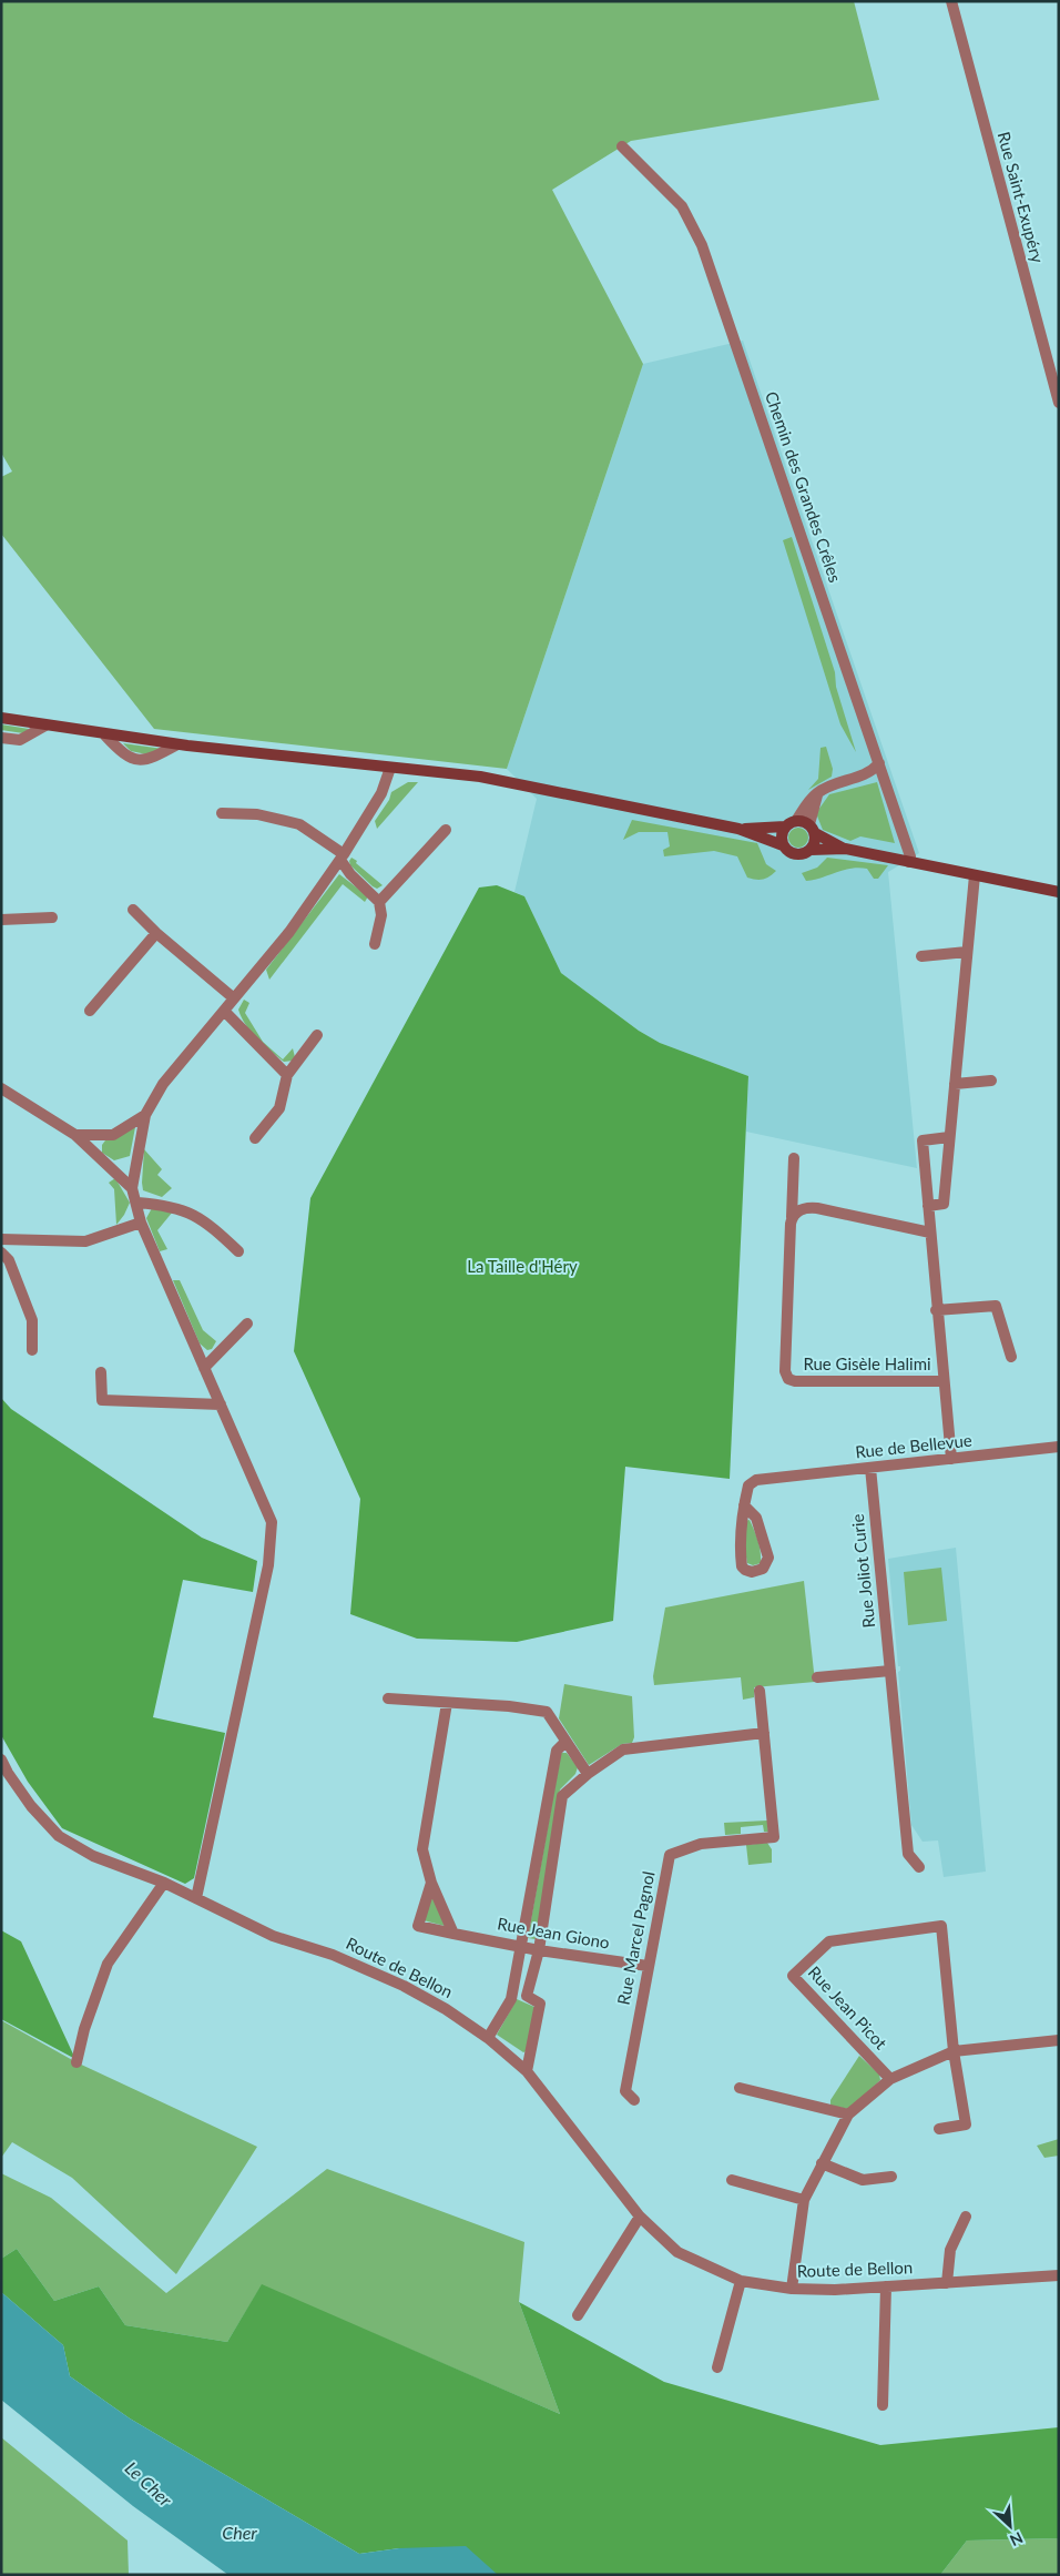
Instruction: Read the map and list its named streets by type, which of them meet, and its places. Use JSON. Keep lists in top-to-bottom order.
{
  "streets": {
    "street": [
      "Rue Saint-Exupéry",
      "Chemin des Grandes Crêles",
      "Rue Gisèle Halimi",
      "Rue de Bellevue",
      "Rue Joliot Curie",
      "Rue Jean Giono",
      "Rue Marcel Pagnol",
      "Route de Bellon",
      "Rue Jean Picot"
    ]
  },
  "crossings": [
    ["Rue de Bellevue", "Rue Joliot Curie"],
    ["Rue Jean Giono", "Rue Marcel Pagnol"]
  ],
  "water": ["Le Cher", "Cher"],
  "parks": ["La Taille d'Héry"],
  "north": "bottom right"
}
